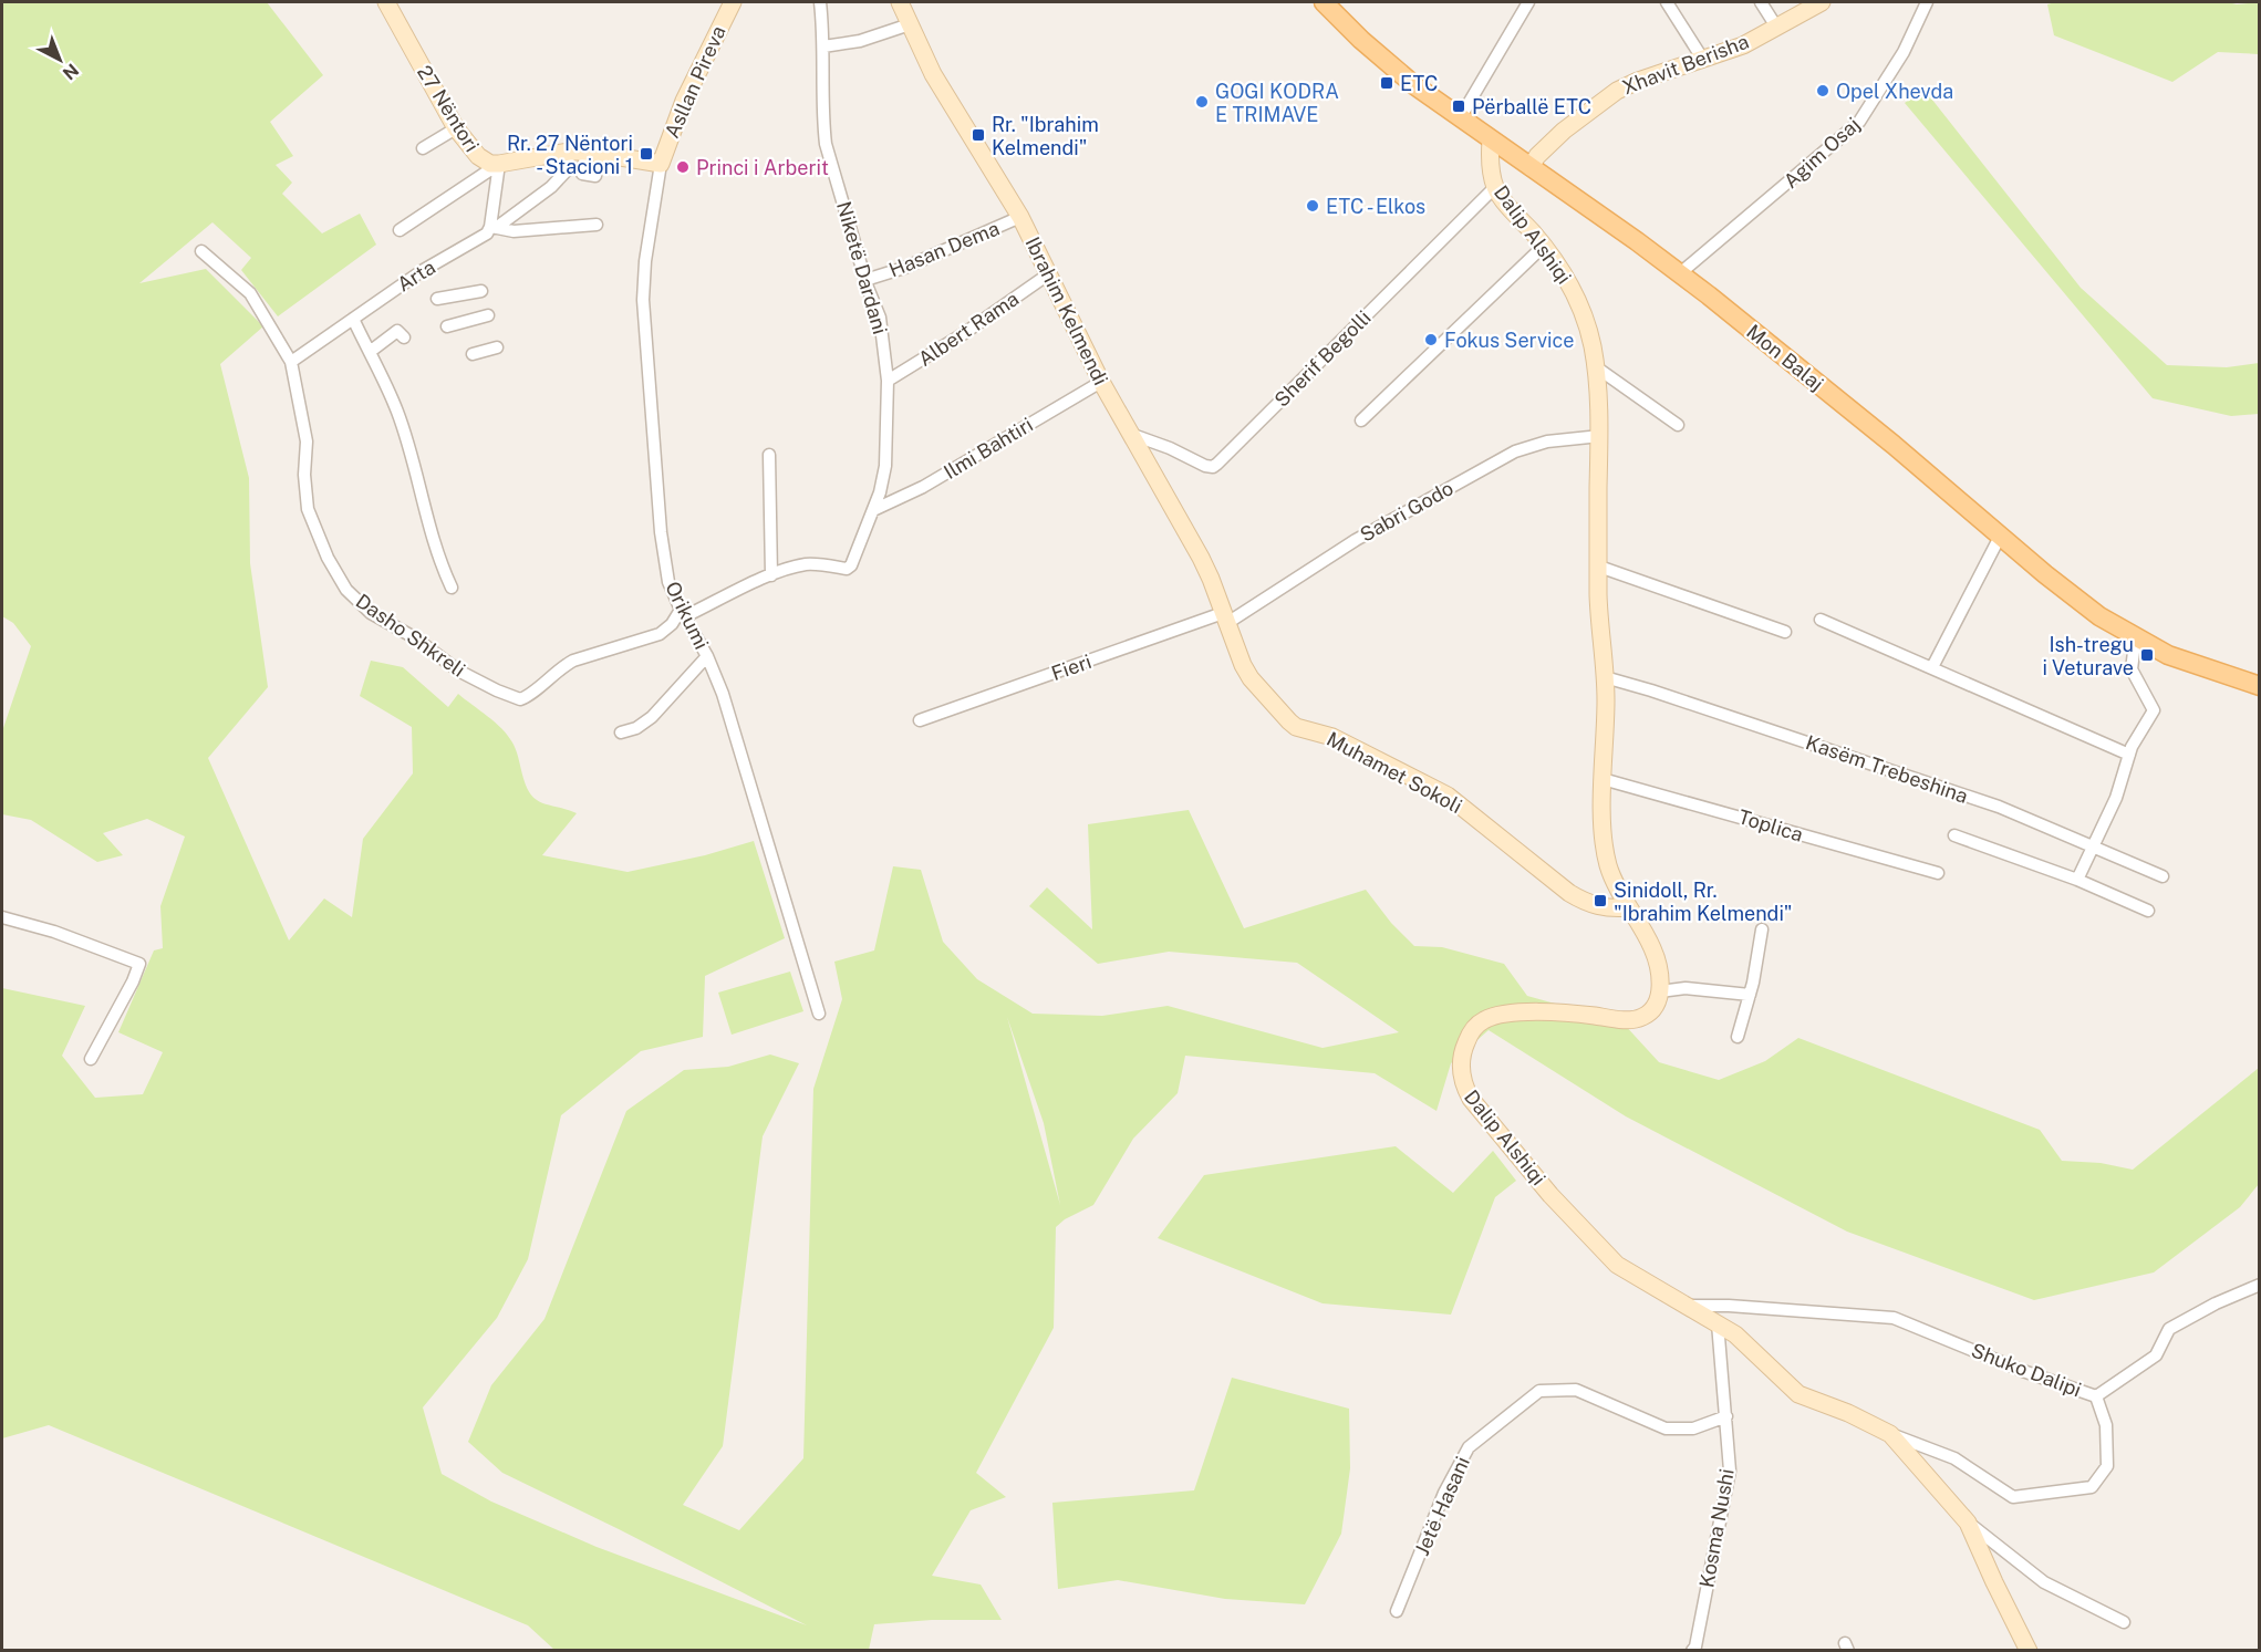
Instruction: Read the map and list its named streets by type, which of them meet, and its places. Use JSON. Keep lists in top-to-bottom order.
{
  "streets": {
    "main road": ["Mon Balaj"],
    "street": [
      "Xhavit Berisha",
      "Asllan Pireva",
      "27 Nëntori",
      "Agim Osaj",
      "Dalip Alshiqi",
      "Hasan Dema",
      "Niketë Dardani",
      "Arta",
      "Ibrahim Kelmendi",
      "Albert Rama",
      "Sherif Begolli",
      "Ilmi Bahtiri",
      "Sabri Godo",
      "Orikumi",
      "Dasho Shkreli",
      "Fieri",
      "Kasëm Trebeshina",
      "Muhamet Sokoli",
      "Toplica",
      "Shuko Dalipi",
      "Jetë Hasani",
      "Kosma Nushi"
    ]
  },
  "crossings": [
    ["Xhavit Berisha", "Mon Balaj"],
    ["Asllan Pireva", "27 Nëntori"],
    ["Asllan Pireva", "Orikumi"],
    ["27 Nëntori", "Arta"],
    ["27 Nëntori", "Orikumi"],
    ["Agim Osaj", "Mon Balaj"],
    ["Dalip Alshiqi", "Mon Balaj"],
    ["Dalip Alshiqi", "Sherif Begolli"],
    ["Dalip Alshiqi", "Sabri Godo"],
    ["Dalip Alshiqi", "Kasëm Trebeshina"],
    ["Dalip Alshiqi", "Muhamet Sokoli"],
    ["Dalip Alshiqi", "Toplica"],
    ["Dalip Alshiqi", "Shuko Dalipi"],
    ["Dalip Alshiqi", "Kosma Nushi"],
    ["Hasan Dema", "Niketë Dardani"],
    ["Hasan Dema", "Ibrahim Kelmendi"],
    ["Niketë Dardani", "Albert Rama"],
    ["Niketë Dardani", "Ilmi Bahtiri"],
    ["Arta", "Dasho Shkreli"],
    ["Ibrahim Kelmendi", "Albert Rama"],
    ["Ibrahim Kelmendi", "Sherif Begolli"],
    ["Ibrahim Kelmendi", "Ilmi Bahtiri"],
    ["Ibrahim Kelmendi", "Sabri Godo"],
    ["Ibrahim Kelmendi", "Fieri"],
    ["Ibrahim Kelmendi", "Muhamet Sokoli"],
    ["Sabri Godo", "Fieri"],
    ["Sabri Godo", "Muhamet Sokoli"],
    ["Orikumi", "Dasho Shkreli"],
    ["Fieri", "Muhamet Sokoli"],
    ["Jetë Hasani", "Kosma Nushi"]
  ],
  "places": {
    "transit": [
      "ETC",
      "Përballë ETC",
      "Rr. \"Ibrahim Kelmendi\"",
      "Rr. 27 Nëntori - Stacioni 1",
      "Ish-tregu i Veturave",
      "Sinidoll, Rr. \"Ibrahim Kelmendi\""
    ],
    "other": [
      "Opel Xhevda",
      "GOGI KODRA E TRIMAVE",
      "Princi i Arberit",
      "ETC - Elkos",
      "Fokus Service"
    ]
  },
  "north": "bottom right"
}
